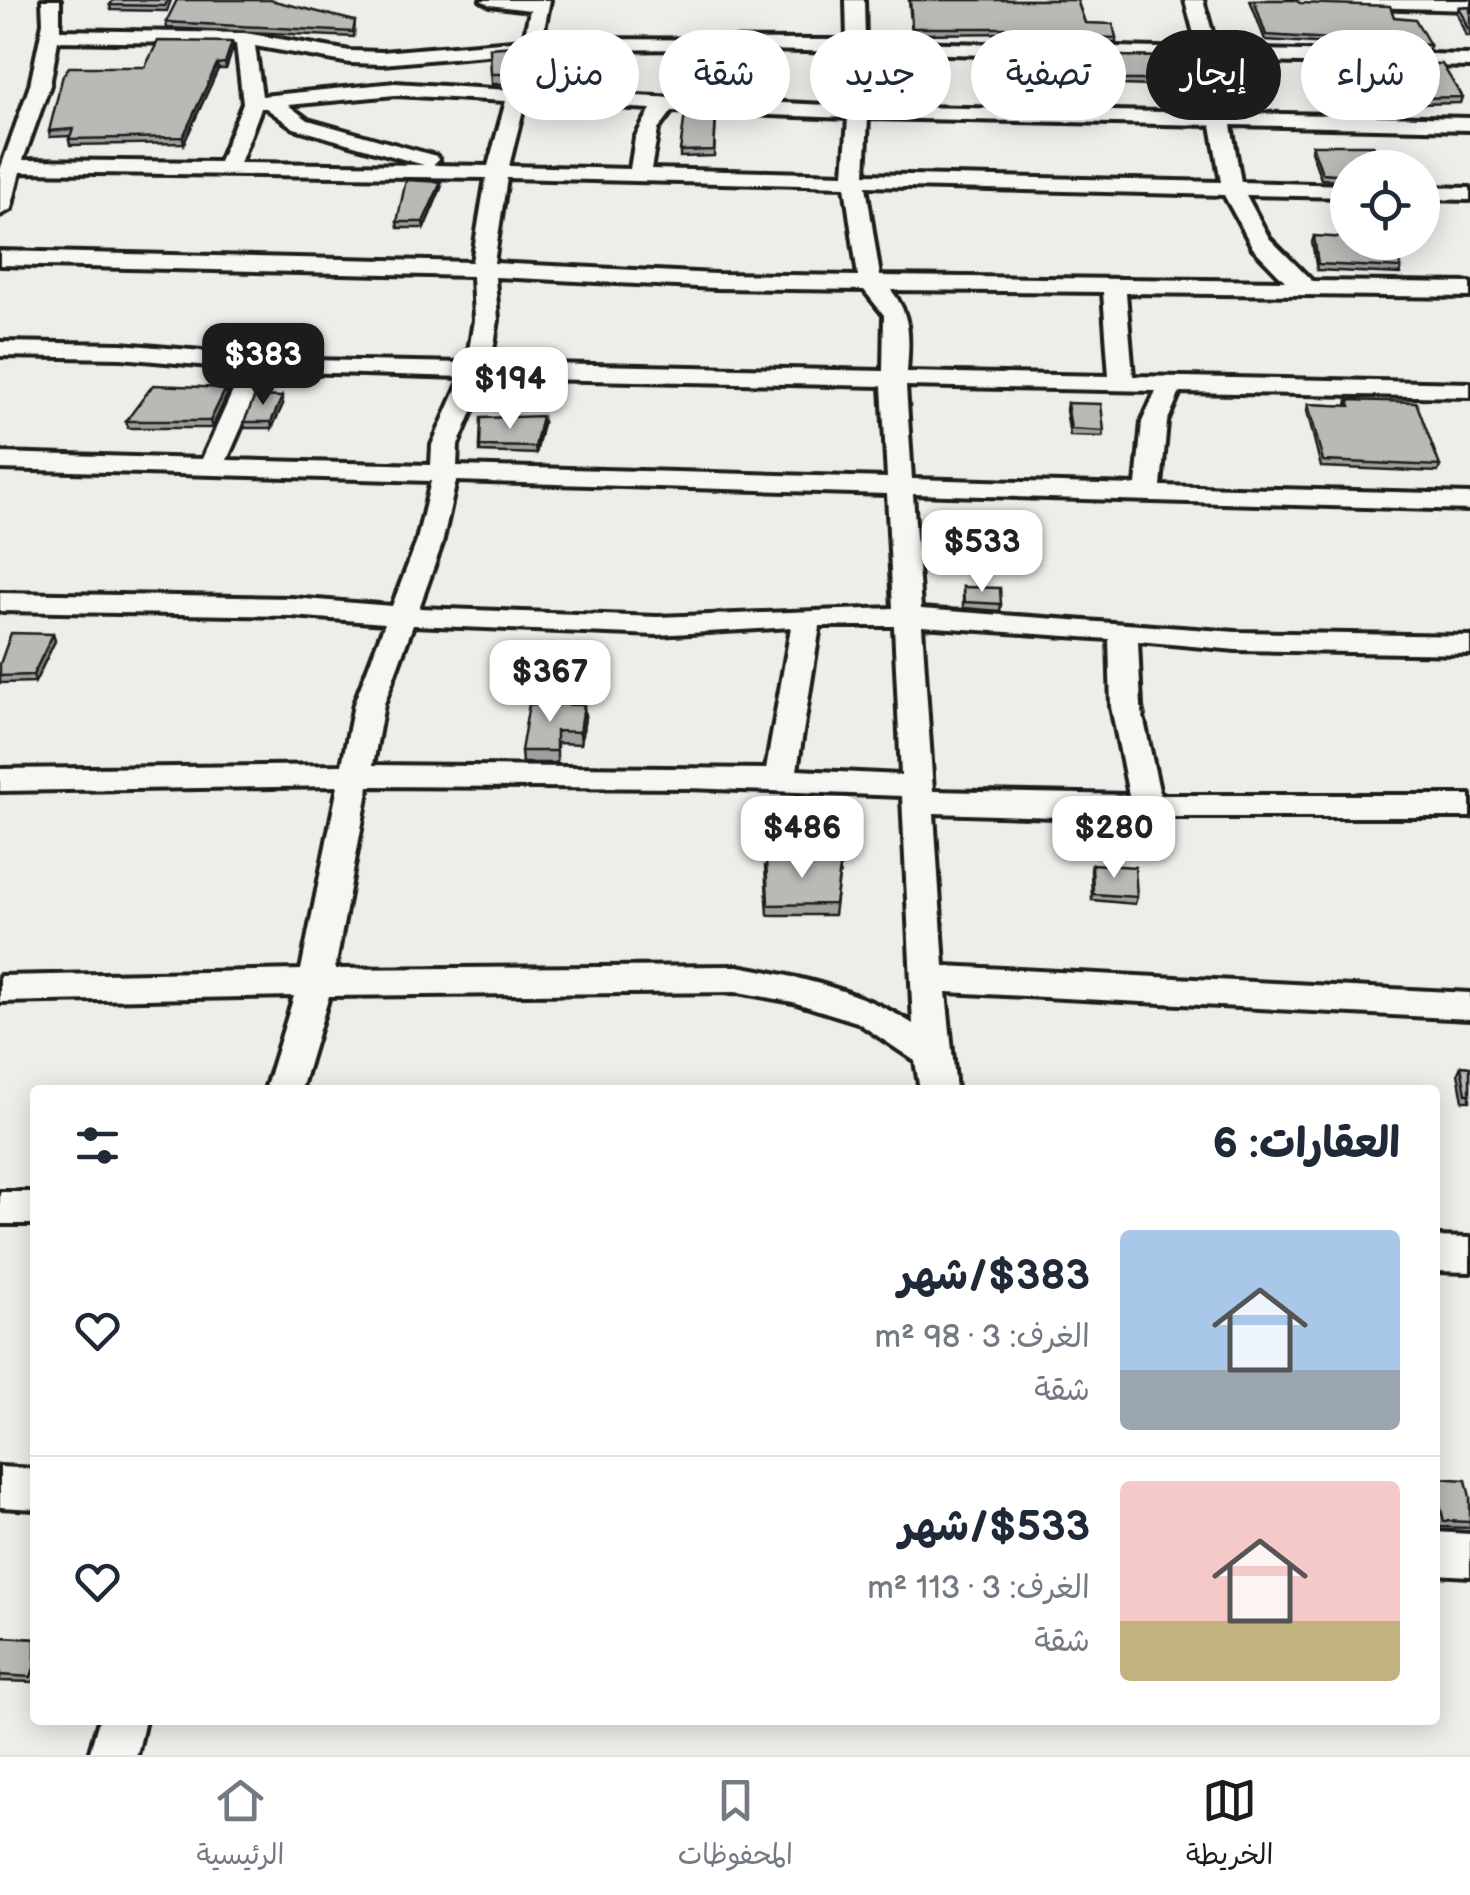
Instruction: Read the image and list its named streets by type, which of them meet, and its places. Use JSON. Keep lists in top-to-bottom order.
{
  "page": {
    "chip": [
      "شراء",
      "إيجار",
      "تصفية",
      "جديد",
      "شقة",
      "منزل"
    ],
    "price": [
      "$383",
      "$194",
      "$533",
      "$367",
      "$486",
      "$280"
    ],
    "heading": "العقارات: 6",
    "list": [
      {
        "name": "$383/شهر",
        "note": "الغرف: 3 · 98 m² · شقة"
      },
      {
        "name": "$533/شهر",
        "note": "الغرف: 3 · 113 m² · شقة"
      }
    ],
    "tabs": ["الخريطة", "المحفوظات", "الرئيسية"]
  }
}
